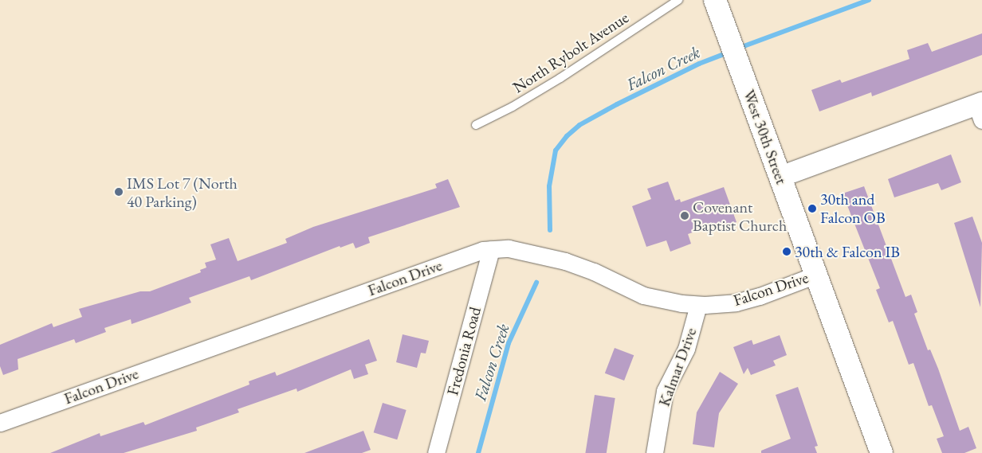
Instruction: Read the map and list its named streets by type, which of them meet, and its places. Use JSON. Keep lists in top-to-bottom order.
{
  "streets": {
    "main road": ["West 30th Street"],
    "street": ["Falcon Drive", "Fredonia Road", "Kalmar Drive"],
    "lane": ["North Rybolt Avenue"]
  },
  "crossings": [
    ["West 30th Street", "Falcon Drive"],
    ["Falcon Drive", "Fredonia Road"],
    ["Falcon Drive", "Kalmar Drive"]
  ],
  "water": ["Falcon Creek"],
  "places": [
    "IMS Lot 7 (North 40 Parking)",
    "30th and Falcon OB",
    "Covenant Baptist Church",
    "30th & Falcon IB"
  ]
}
